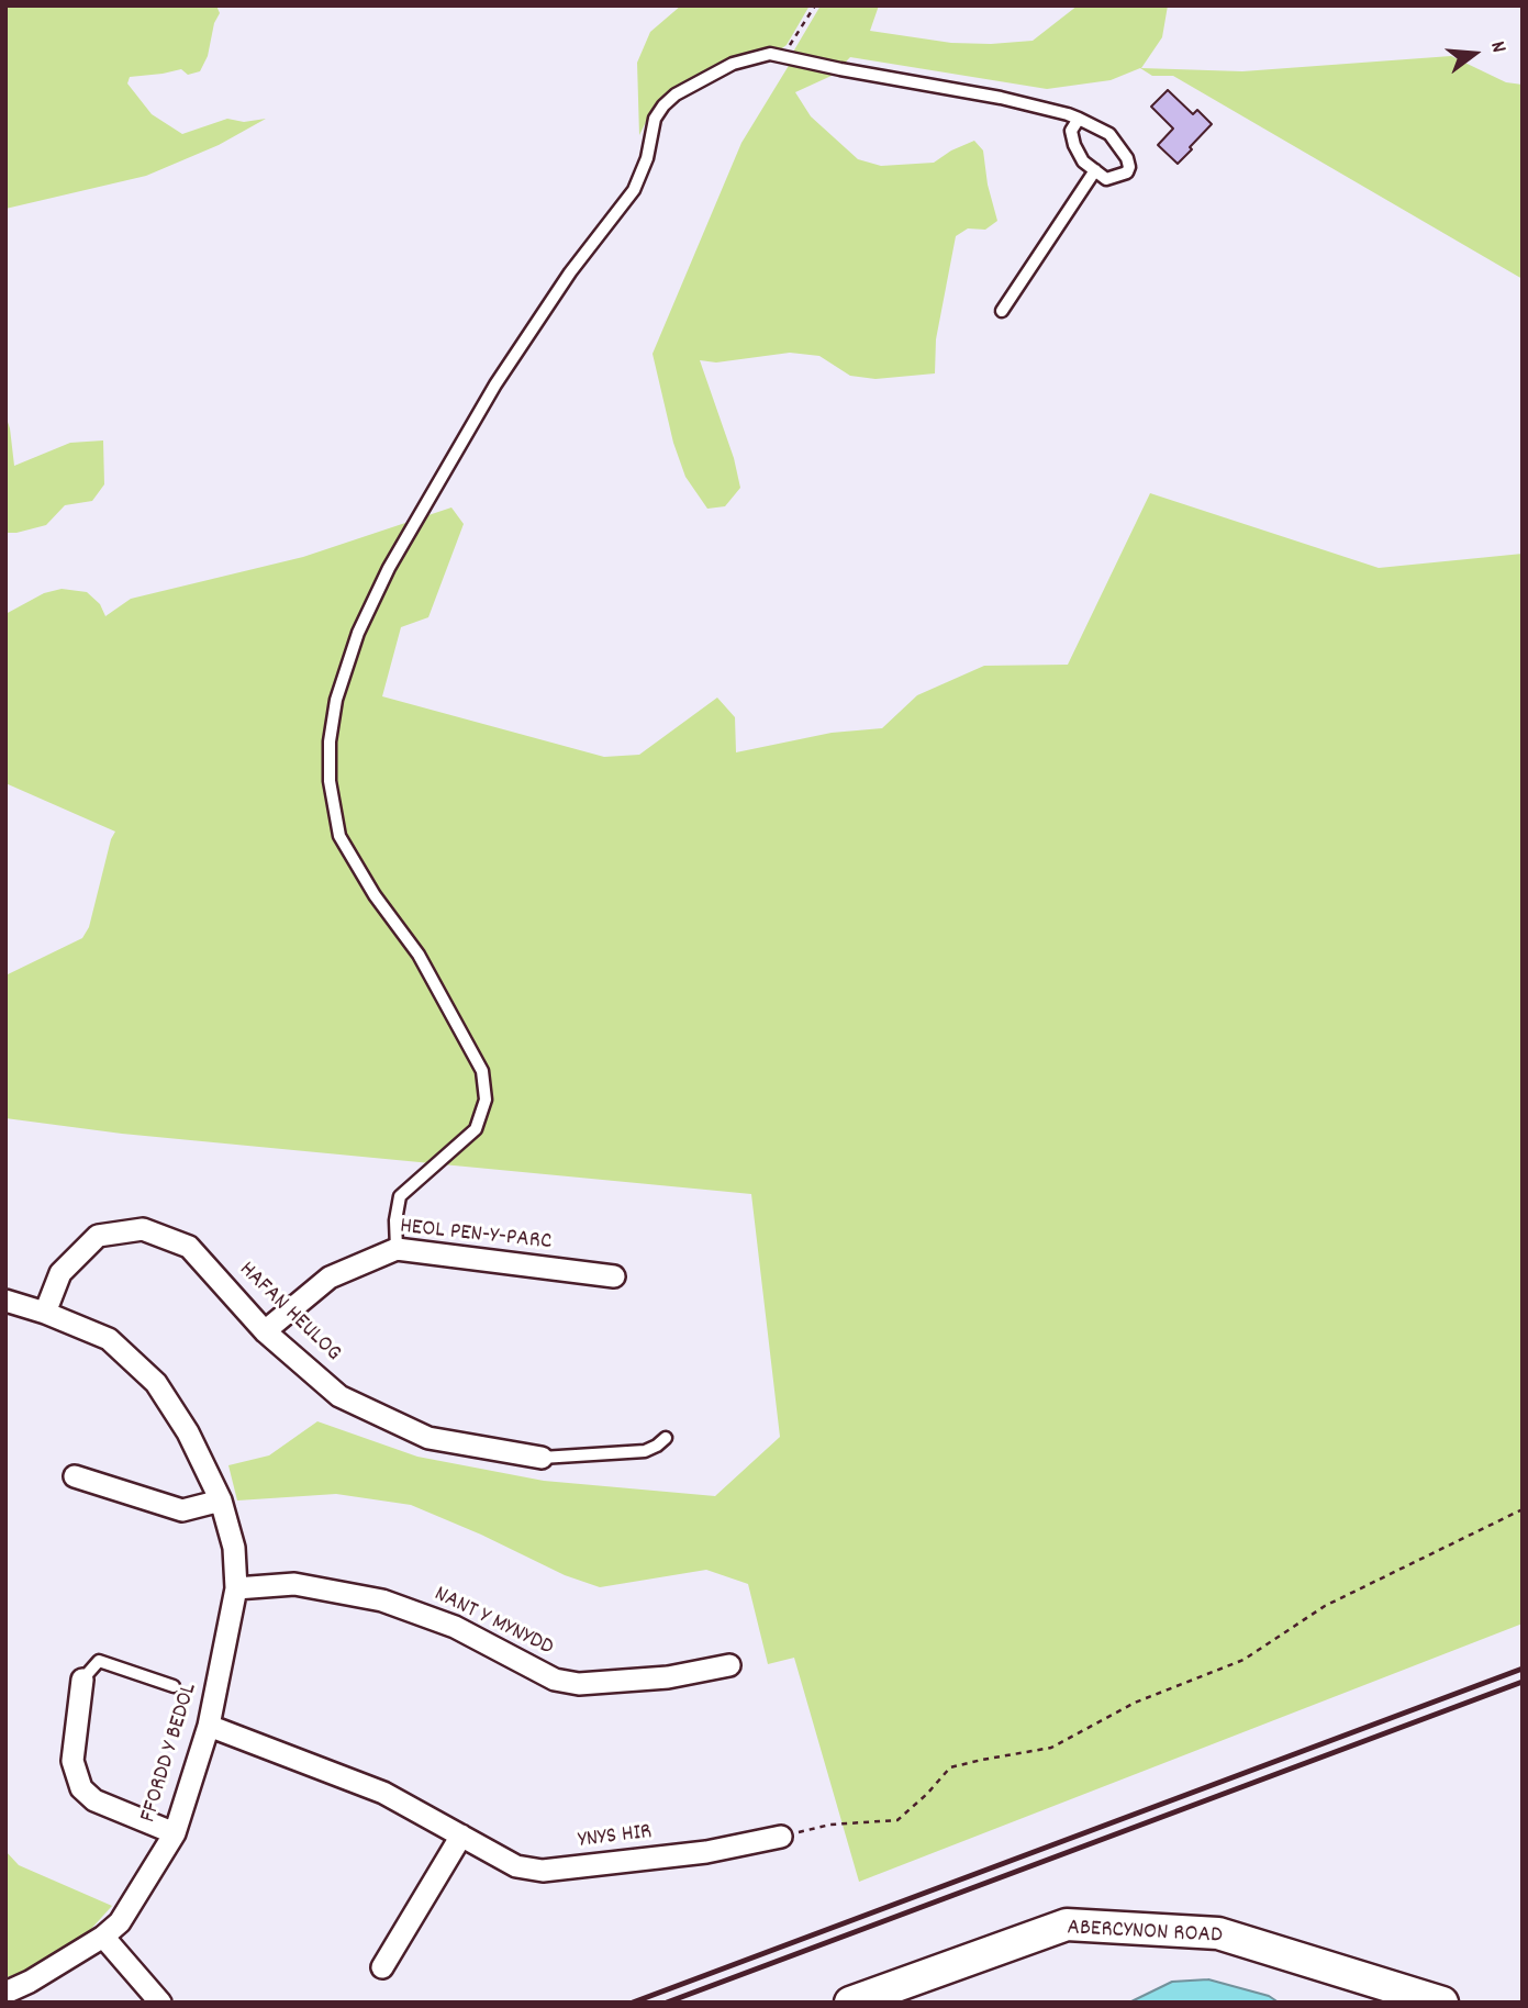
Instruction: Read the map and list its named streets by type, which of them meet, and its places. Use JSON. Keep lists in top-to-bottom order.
{
  "streets": {
    "street": [
      "HEOL PEN-Y-PARC",
      "HAFAN HEULOG",
      "NANT Y MYNYDD",
      "FFORDD Y BEDOL",
      "YNYS HIR",
      "ABERCYNON ROAD"
    ]
  },
  "crossings": [
    ["HEOL PEN-Y-PARC", "HAFAN HEULOG"],
    ["HAFAN HEULOG", "FFORDD Y BEDOL"],
    ["NANT Y MYNYDD", "FFORDD Y BEDOL"],
    ["FFORDD Y BEDOL", "YNYS HIR"]
  ],
  "north": "right"
}
